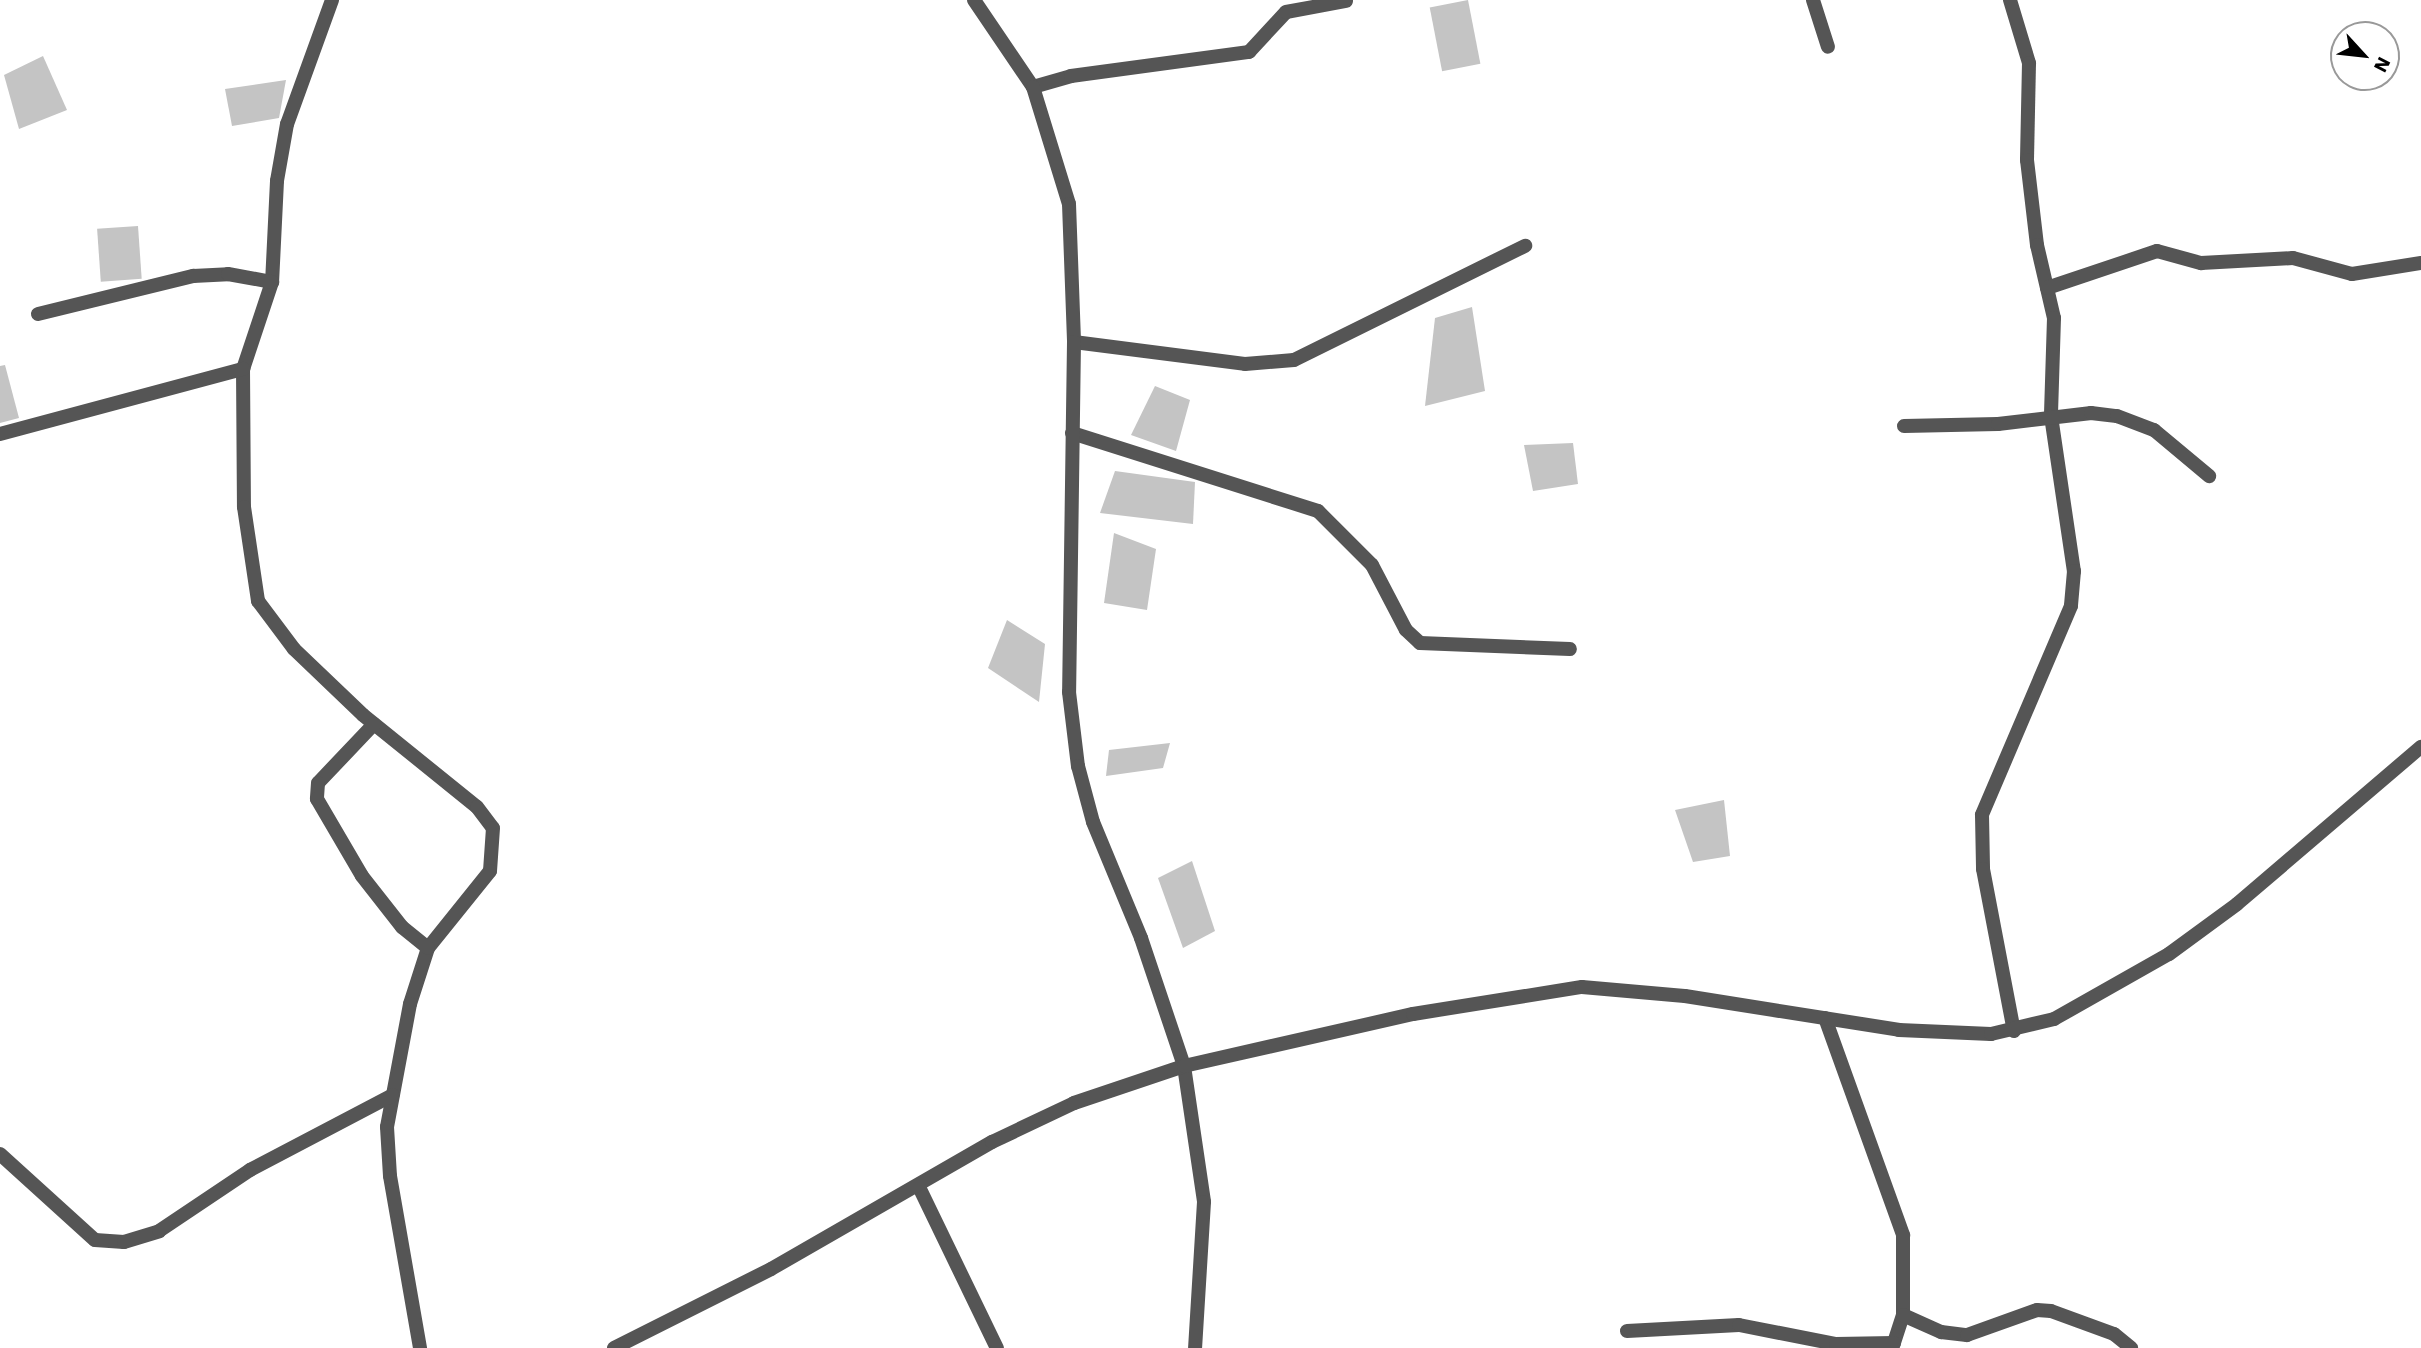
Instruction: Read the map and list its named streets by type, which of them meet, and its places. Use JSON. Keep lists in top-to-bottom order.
{
  "north": "bottom right"
}
